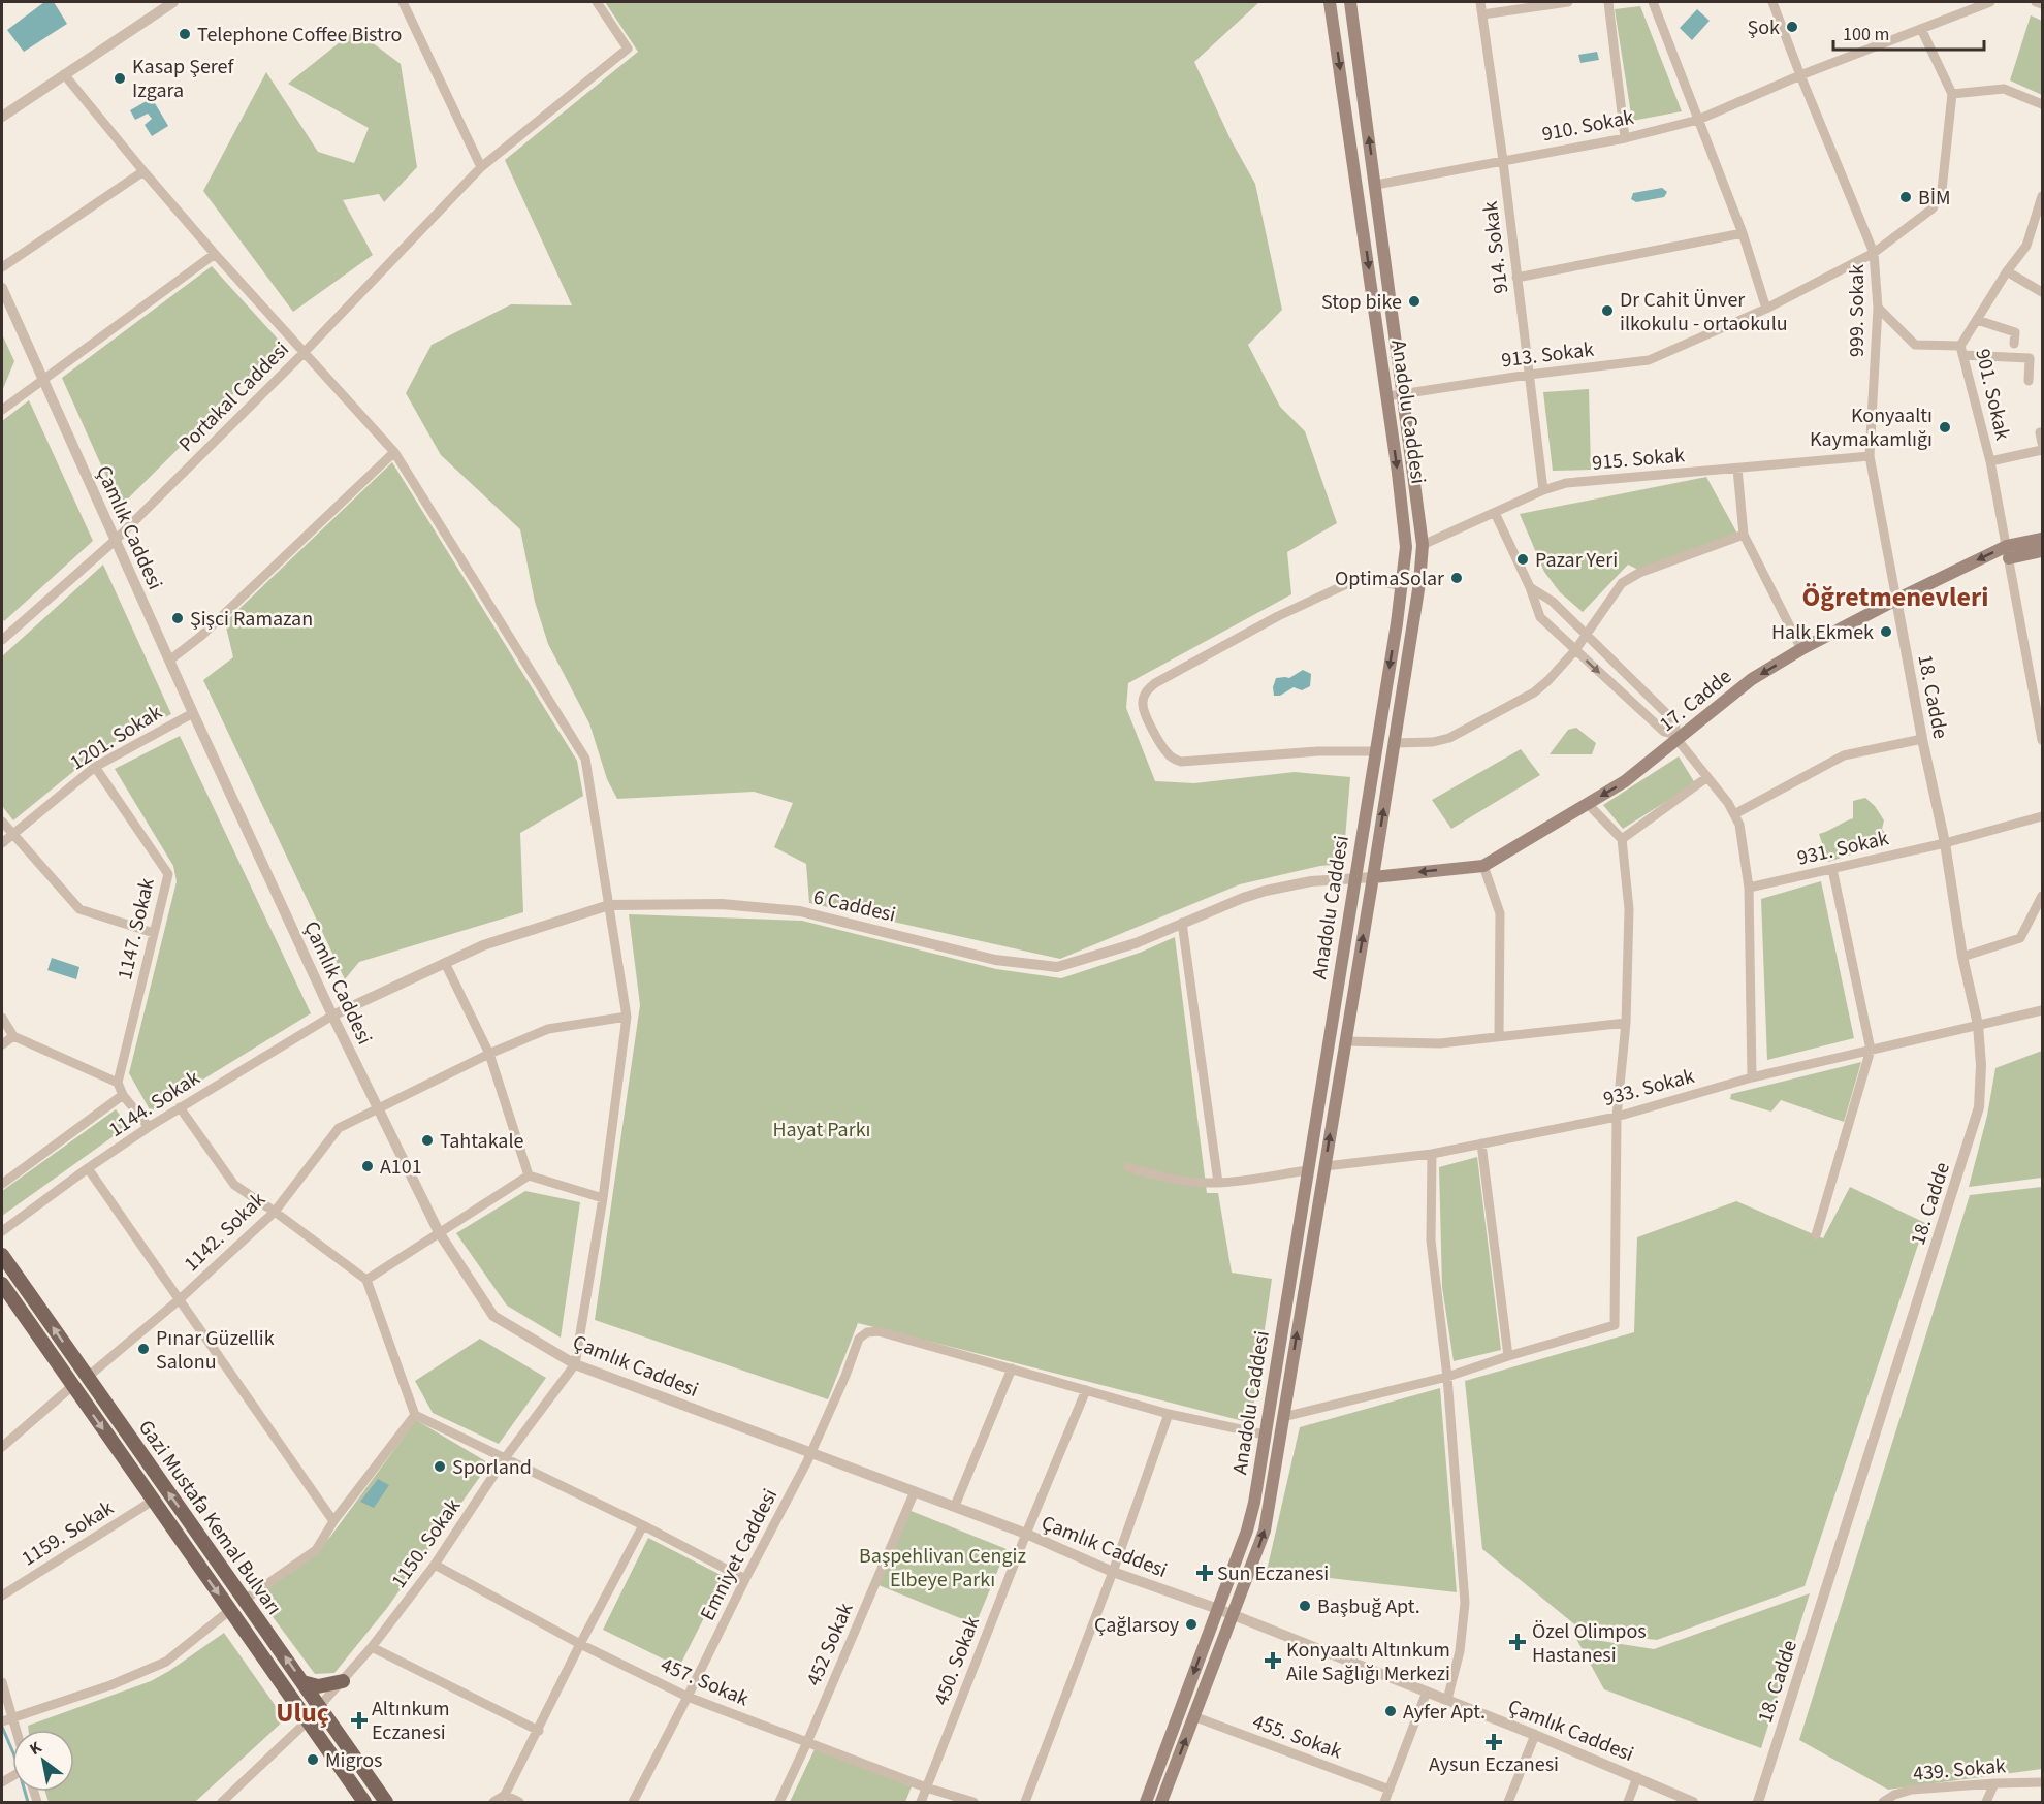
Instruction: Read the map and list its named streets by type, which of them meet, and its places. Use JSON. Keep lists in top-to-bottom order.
{
  "streets": {
    "main road": ["Anadolu Caddesi", "17. Cadde", "Gazi Mustafa Kemal Bulvarı"],
    "street": [
      "910. Sokak",
      "914. Sokak",
      "999. Sokak",
      "913. Sokak",
      "901. Sokak",
      "Portakal Caddesi",
      "915. Sokak",
      "Çamlık Caddesi",
      "18. Cadde",
      "1201. Sokak",
      "931. Sokak",
      "6 Caddesi",
      "1147. Sokak",
      "933. Sokak",
      "1144. Sokak",
      "1142. Sokak",
      "1159. Sokak",
      "1150. Sokak",
      "Emniyet Caddesi",
      "452 Sokak",
      "450. Sokak",
      "457. Sokak",
      "455. Sokak",
      "439. Sokak"
    ]
  },
  "crossings": [
    ["910. Sokak", "914. Sokak"],
    ["910. Sokak", "999. Sokak"],
    ["910. Sokak", "Anadolu Caddesi"],
    ["914. Sokak", "913. Sokak"],
    ["914. Sokak", "915. Sokak"],
    ["999. Sokak", "913. Sokak"],
    ["999. Sokak", "915. Sokak"],
    ["999. Sokak", "18. Cadde"],
    ["999. Sokak", "17. Cadde"],
    ["913. Sokak", "Anadolu Caddesi"],
    ["901. Sokak", "17. Cadde"],
    ["Portakal Caddesi", "Çamlık Caddesi"],
    ["Anadolu Caddesi", "915. Sokak"],
    ["Anadolu Caddesi", "Çamlık Caddesi"],
    ["Anadolu Caddesi", "17. Cadde"],
    ["Anadolu Caddesi", "6 Caddesi"],
    ["Anadolu Caddesi", "933. Sokak"],
    ["Anadolu Caddesi", "455. Sokak"],
    ["Çamlık Caddesi", "1201. Sokak"],
    ["Çamlık Caddesi", "6 Caddesi"],
    ["Çamlık Caddesi", "1144. Sokak"],
    ["Çamlık Caddesi", "1142. Sokak"],
    ["Çamlık Caddesi", "1150. Sokak"],
    ["Çamlık Caddesi", "Emniyet Caddesi"],
    ["Çamlık Caddesi", "452 Sokak"],
    ["Çamlık Caddesi", "450. Sokak"],
    ["18. Cadde", "17. Cadde"],
    ["18. Cadde", "931. Sokak"],
    ["18. Cadde", "933. Sokak"],
    ["17. Cadde", "6 Caddesi"],
    ["1201. Sokak", "1147. Sokak"],
    ["6 Caddesi", "1144. Sokak"],
    ["1142. Sokak", "Gazi Mustafa Kemal Bulvarı"],
    ["Gazi Mustafa Kemal Bulvarı", "1159. Sokak"],
    ["Gazi Mustafa Kemal Bulvarı", "1150. Sokak"],
    ["1150. Sokak", "457. Sokak"],
    ["Emniyet Caddesi", "457. Sokak"],
    ["452 Sokak", "457. Sokak"],
    ["450. Sokak", "457. Sokak"]
  ],
  "one_way": ["17. Cadde"],
  "districts": ["Öğretmenevleri", "Uluç"],
  "parks": ["Hayat Parkı", "Başpehlivan Cengiz Elbeye Parkı"],
  "places": {
    "other": [
      "Şok",
      "Telephone Coffee Bistro",
      "Kasap Şeref Izgara",
      "BİM",
      "Stop bike",
      "Dr Cahit Ünver ilkokulu - ortaokulu",
      "Konyaaltı Kaymakamlığı",
      "Pazar Yeri",
      "OptimaSolar",
      "Şişci Ramazan",
      "Halk Ekmek",
      "Tahtakale",
      "A101",
      "Pınar Güzellik Salonu",
      "Sporland",
      "Başbuğ Apt.",
      "Çağlarsoy",
      "Ayfer Apt.",
      "Migros"
    ],
    "health": [
      "Sun Eczanesi",
      "Özel Olimpos Hastanesi",
      "Konyaaltı Altınkum Aile Sağlığı Merkezi",
      "Altınkum Eczanesi",
      "Aysun Eczanesi"
    ]
  },
  "scale_bar": "100 m",
  "north": "top left"
}
